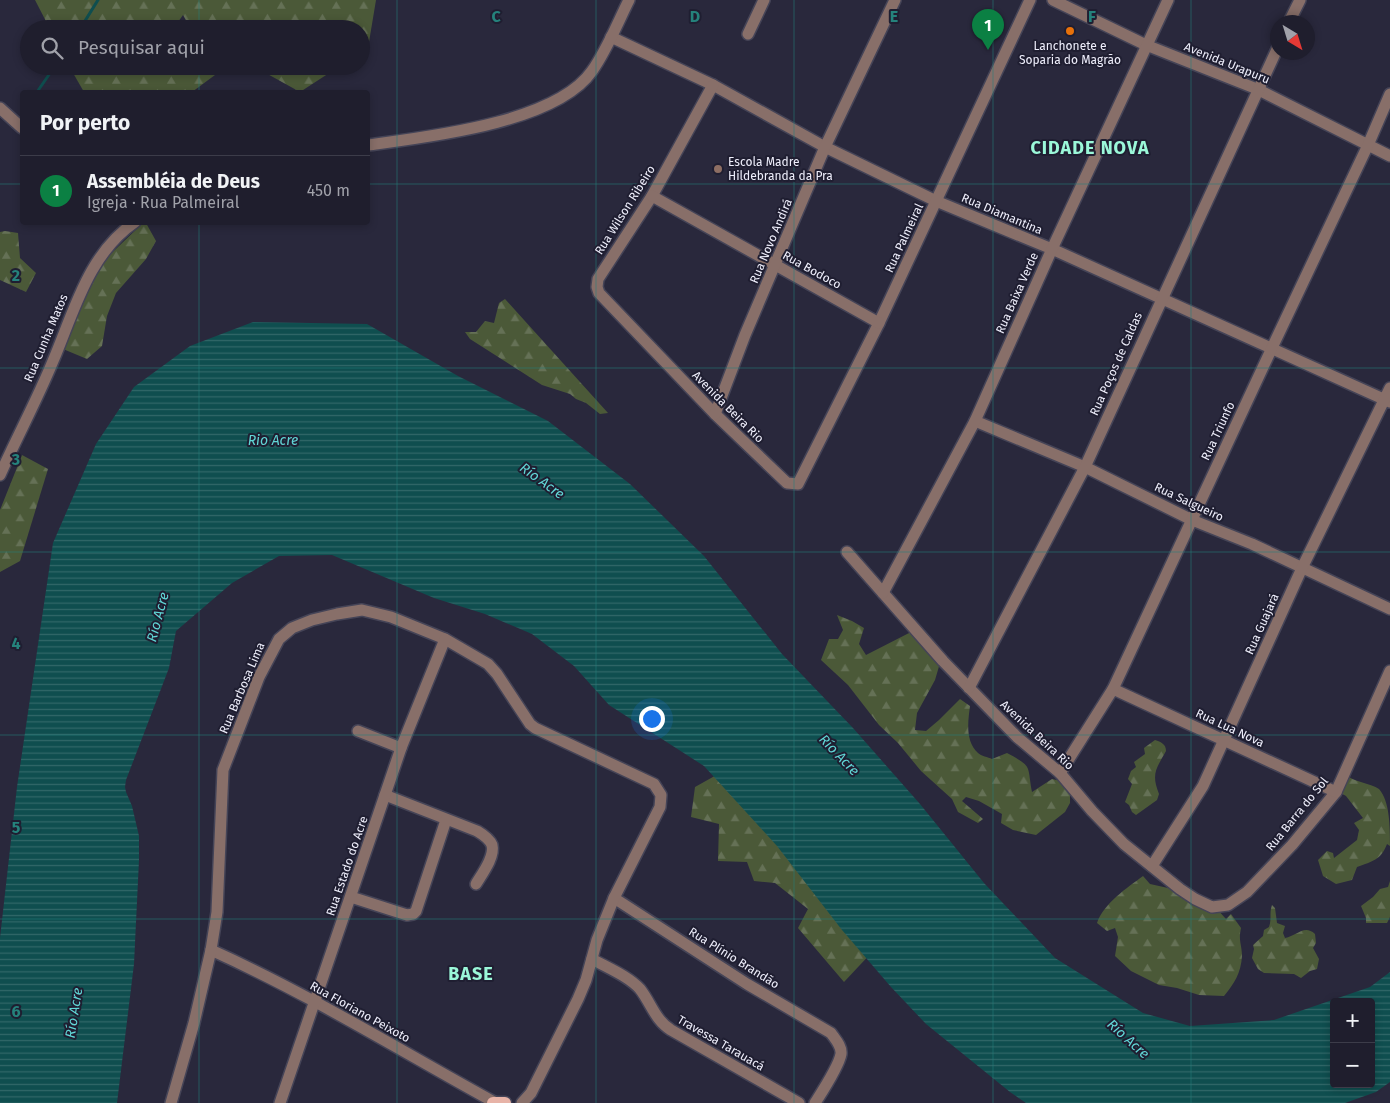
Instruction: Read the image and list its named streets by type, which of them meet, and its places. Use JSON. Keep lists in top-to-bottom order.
{
  "streets": {
    "main road": ["Rua Floriano Peixoto"],
    "street": [
      "Avenida Urapuru",
      "Rua Wilson Ribeiro",
      "Rua Diamantina",
      "Rua Palmeiral",
      "Rua Novo Andirá",
      "Rua Bodoco",
      "Rua Baixa Verde",
      "Rua Cunha Matos",
      "Rua Poços de Caldas",
      "Avenida Beira Rio",
      "Rua Triunfo",
      "Rua Salgueiro",
      "Rua Guajará",
      "Rua Barbosa Lima",
      "Rua Lua Nova",
      "Rua Barra do Sol",
      "Rua Estado do Acre",
      "Rua Plínio Brandão",
      "Travessa Tarauacá"
    ]
  },
  "crossings": [
    ["Avenida Urapuru", "Rua Baixa Verde"],
    ["Avenida Urapuru", "Rua Poços de Caldas"],
    ["Avenida Urapuru", "Rua Triunfo"],
    ["Rua Wilson Ribeiro", "Rua Diamantina"],
    ["Rua Wilson Ribeiro", "Rua Bodoco"],
    ["Rua Wilson Ribeiro", "Avenida Beira Rio"],
    ["Rua Diamantina", "Rua Palmeiral"],
    ["Rua Diamantina", "Rua Novo Andirá"],
    ["Rua Diamantina", "Rua Baixa Verde"],
    ["Rua Diamantina", "Rua Poços de Caldas"],
    ["Rua Diamantina", "Rua Triunfo"],
    ["Rua Diamantina", "Rua Guajará"],
    ["Rua Palmeiral", "Rua Bodoco"],
    ["Rua Palmeiral", "Avenida Beira Rio"],
    ["Rua Novo Andirá", "Rua Bodoco"],
    ["Rua Novo Andirá", "Avenida Beira Rio"],
    ["Rua Baixa Verde", "Avenida Beira Rio"],
    ["Rua Baixa Verde", "Rua Salgueiro"],
    ["Rua Poços de Caldas", "Avenida Beira Rio"],
    ["Rua Poços de Caldas", "Rua Salgueiro"],
    ["Avenida Beira Rio", "Rua Triunfo"],
    ["Avenida Beira Rio", "Rua Guajará"],
    ["Avenida Beira Rio", "Rua Barra do Sol"],
    ["Rua Triunfo", "Rua Salgueiro"],
    ["Rua Triunfo", "Rua Lua Nova"],
    ["Rua Salgueiro", "Rua Guajará"],
    ["Rua Guajará", "Rua Lua Nova"],
    ["Rua Barbosa Lima", "Rua Estado do Acre"],
    ["Rua Barbosa Lima", "Rua Plínio Brandão"],
    ["Rua Barbosa Lima", "Rua Floriano Peixoto"],
    ["Rua Lua Nova", "Rua Barra do Sol"],
    ["Rua Estado do Acre", "Rua Floriano Peixoto"]
  ],
  "districts": ["CIDADE NOVA", "BASE"],
  "water": ["Rio Acre", "Río Acre"],
  "places": ["Lanchonete e Soparia do Magrão", "Escola Madre Hildebranda da Pra"],
  "north": "bottom right",
  "page": {
    "pins": "1",
    "search": "Pesquisar aqui",
    "heading": "Por perto",
    "list": [
      {
        "mark": "1",
        "name": "Assembléia de Deus",
        "note": "Igreja · Rua Palmeiral",
        "value": "450 m"
      }
    ],
    "map_buttons": ["+", "−"]
  },
  "grid": {
    "columns": [
      "C",
      "D",
      "E",
      "F"
    ],
    "rows": [
      "2",
      "3",
      "4",
      "5",
      "6"
    ]
  }
}
